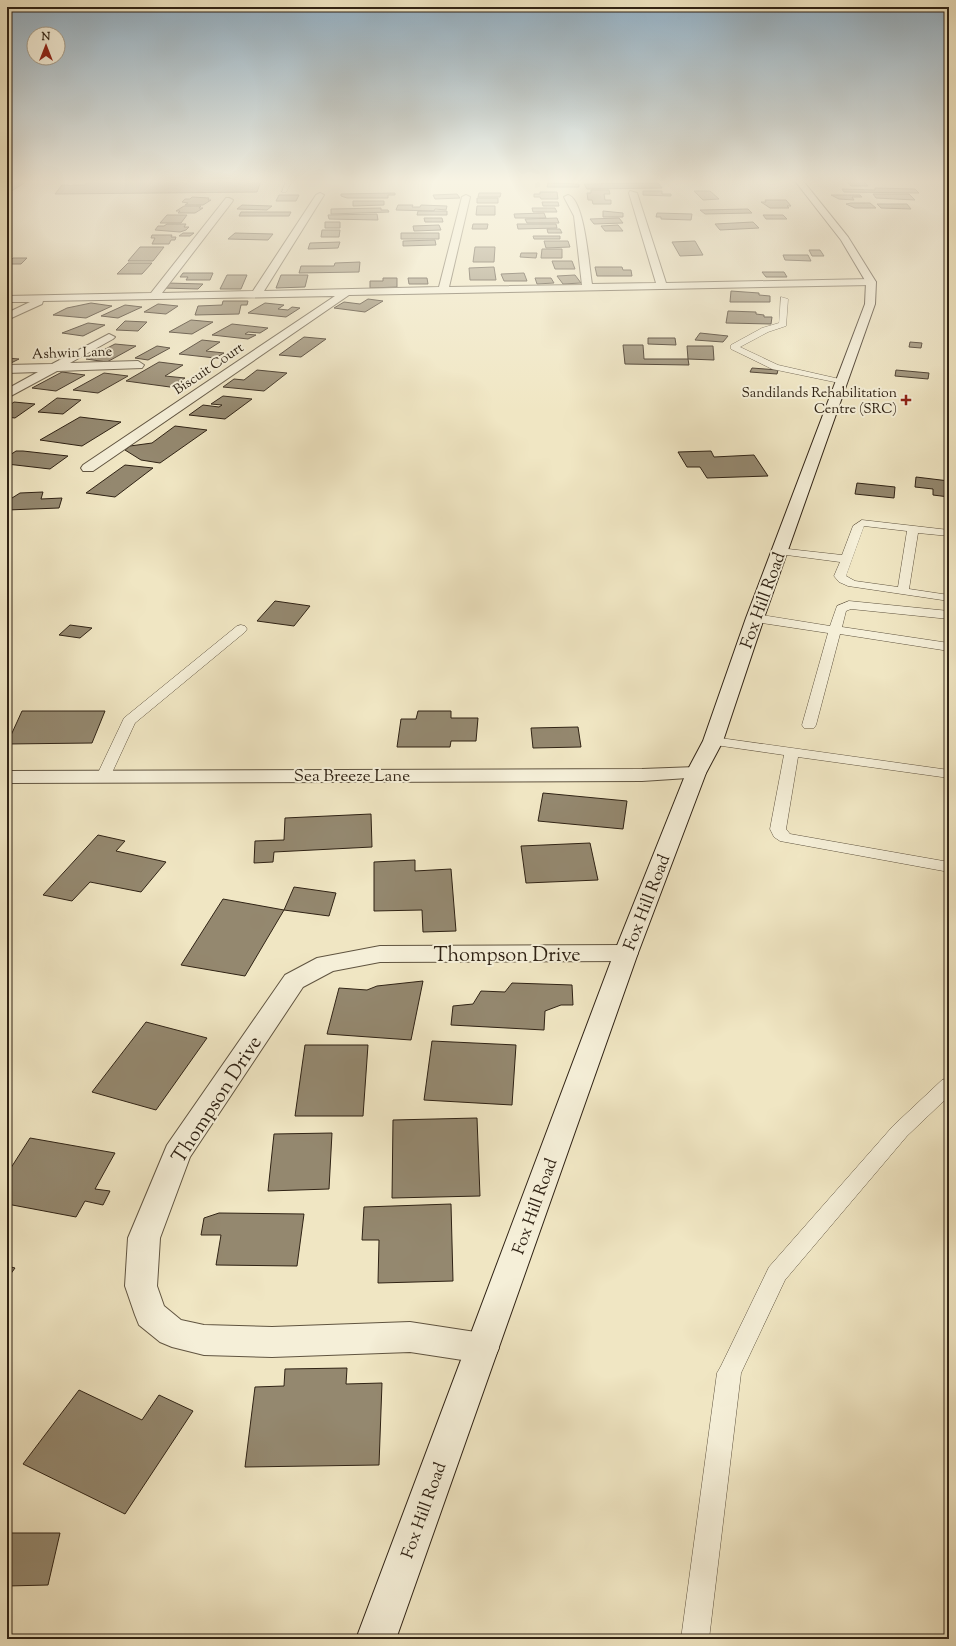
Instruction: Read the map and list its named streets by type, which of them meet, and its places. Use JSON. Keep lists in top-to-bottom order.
{
  "streets": {
    "street": [
      "Ashwin Lane",
      "Biscuit Court",
      "Fox Hill Road",
      "Sea Breeze Lane",
      "Thompson Drive"
    ]
  },
  "crossings": [
    ["Fox Hill Road", "Sea Breeze Lane"],
    ["Fox Hill Road", "Thompson Drive"]
  ],
  "places": {
    "health": ["Sandilands Rehabilitation Centre (SRC)"]
  },
  "north": "top"
}
